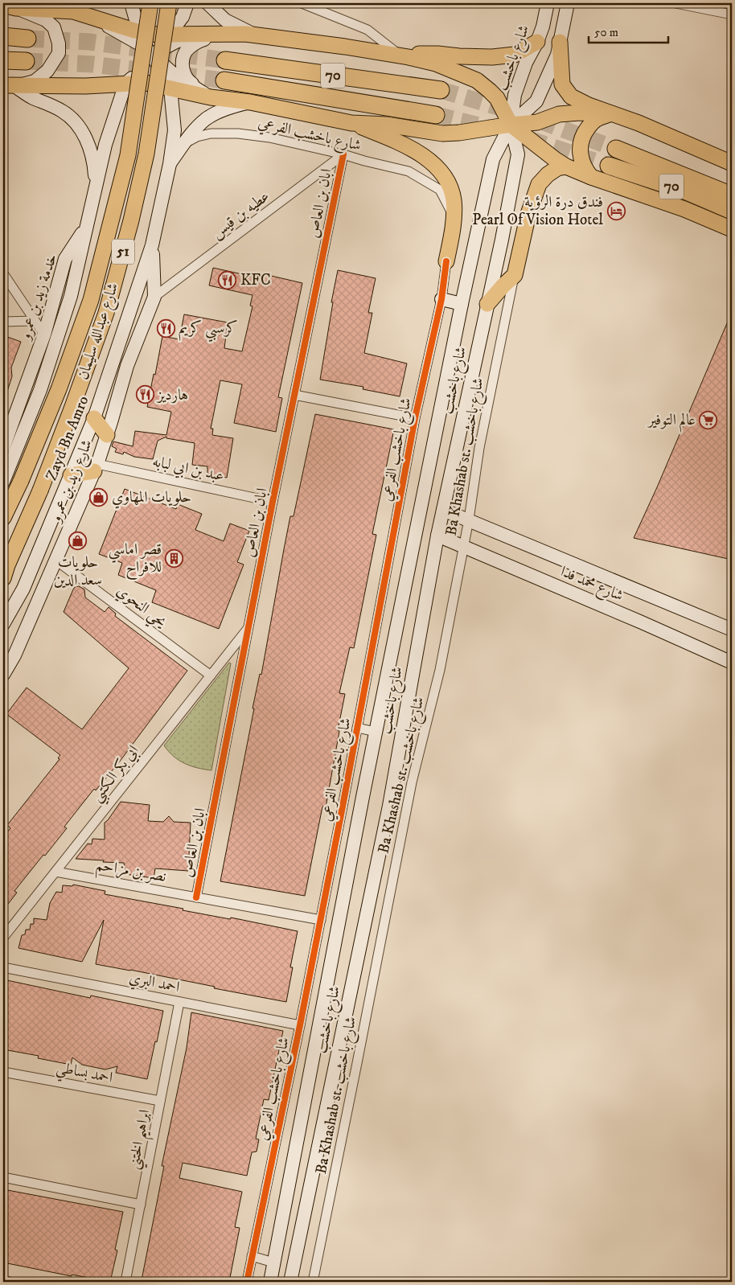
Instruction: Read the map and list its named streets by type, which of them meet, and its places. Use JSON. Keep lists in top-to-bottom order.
{
  "streets": {
    "highway": ["70"],
    "main road": [
      "شارع باخشب",
      "51",
      "خدمة زيد بن عمرو",
      "شارع عبدالله سليمان",
      "Zayd Bn Amro",
      "شارع زيد بن عمرو",
      "شارع محمد فدا"
    ],
    "street": [
      "شارع باخشب الفرعي",
      "ابان بن العاص",
      "عطيه بن قيس",
      "Ba Khashab st. شارع باخشب",
      "عبد بن ابي لبابه",
      "يحي النحوي",
      "ابي بكر الكتبي",
      "نصر بن مزاحم",
      "احمد البري",
      "احمد بساطي",
      "ابراهيم الختني"
    ]
  },
  "crossings": [
    ["شارع باخشب", "شارع محمد فدا"],
    ["شارع باخشب الفرعي", "ابان بن العاص"],
    ["شارع باخشب الفرعي", "عطيه بن قيس"],
    ["شارع باخشب الفرعي", "نصر بن مزاحم"],
    ["شارع باخشب الفرعي", "احمد البري"],
    ["ابان بن العاص", "عطيه بن قيس"],
    ["ابان بن العاص", "عبد بن ابي لبابه"],
    ["ابان بن العاص", "ابي بكر الكتبي"],
    ["ابان بن العاص", "نصر بن مزاحم"],
    ["عطيه بن قيس", "شارع زيد بن عمرو"],
    ["Zayd Bn Amro", "شارع زيد بن عمرو"],
    ["Ba Khashab st. شارع باخشب", "شارع محمد فدا"],
    ["عبد بن ابي لبابه", "شارع زيد بن عمرو"],
    ["شارع زيد بن عمرو", "يحي النحوي"],
    ["يحي النحوي", "ابي بكر الكتبي"],
    ["ابي بكر الكتبي", "نصر بن مزاحم"],
    ["احمد البري", "ابراهيم الختني"],
    ["احمد بساطي", "ابراهيم الختني"]
  ],
  "places": {
    "hotel": ["فندق درة الرؤية Pearl Of Vision Hotel"],
    "restaurant": ["KFC", "كرسبي كريم", "هارديز"],
    "supermarket": ["عالم التوفير"],
    "shop": ["حلويات المهاوي", "حلويات سعد الدين"],
    "building": ["قصر اماسي للافراح"]
  },
  "scale_bar": "50 m"
}
